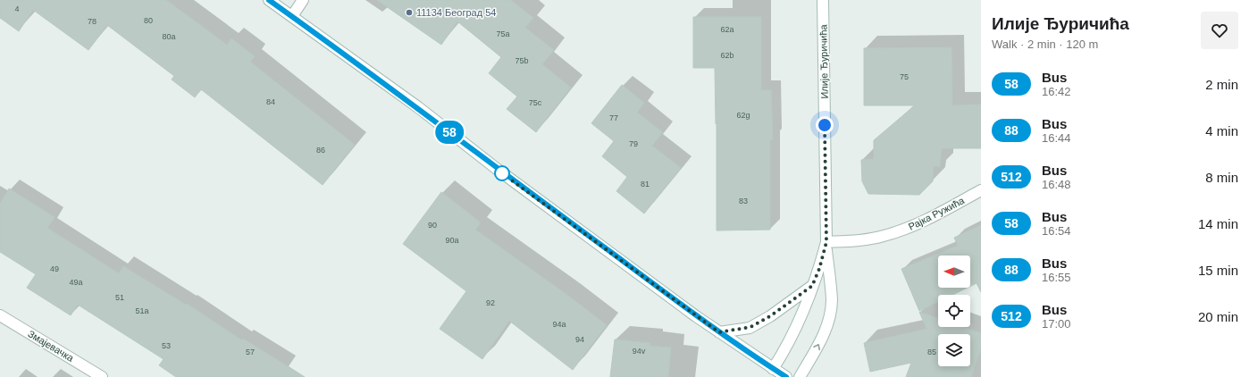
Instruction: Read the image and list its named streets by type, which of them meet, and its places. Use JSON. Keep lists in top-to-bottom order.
{
  "streets": {
    "street": ["Илије Ђуричића", "Рајка Ружића", "Змајевачка"]
  },
  "crossings": [
    ["Илије Ђуричића", "Рајка Ружића"]
  ],
  "places": ["11134 Београд 54"],
  "lines": ["bus line 58"],
  "house_numbers": [
    "4",
    "80",
    "78",
    "62a",
    "75a",
    "80a",
    "62b",
    "75b",
    "75",
    "84",
    "75c",
    "62g",
    "77",
    "79",
    "86",
    "81",
    "83",
    "90",
    "90a",
    "49",
    "49a",
    "51",
    "92",
    "51a",
    "94a",
    "94",
    "53",
    "94v",
    "57",
    "85"
  ],
  "north": "left",
  "page": {
    "on_map": "58",
    "heading": ["Илије Ђуричића", "Walk · 2 min · 120 m"],
    "list": [
      {
        "mark": "58",
        "name": "Bus",
        "note": "16:42",
        "value": "2 min"
      },
      {
        "mark": "88",
        "name": "Bus",
        "note": "16:44",
        "value": "4 min"
      },
      {
        "mark": "512",
        "name": "Bus",
        "note": "16:48",
        "value": "8 min"
      },
      {
        "mark": "58",
        "name": "Bus",
        "note": "16:54",
        "value": "14 min"
      },
      {
        "mark": "88",
        "name": "Bus",
        "note": "16:55",
        "value": "15 min"
      },
      {
        "mark": "512",
        "name": "Bus",
        "note": "17:00",
        "value": "20 min"
      }
    ]
  }
}
